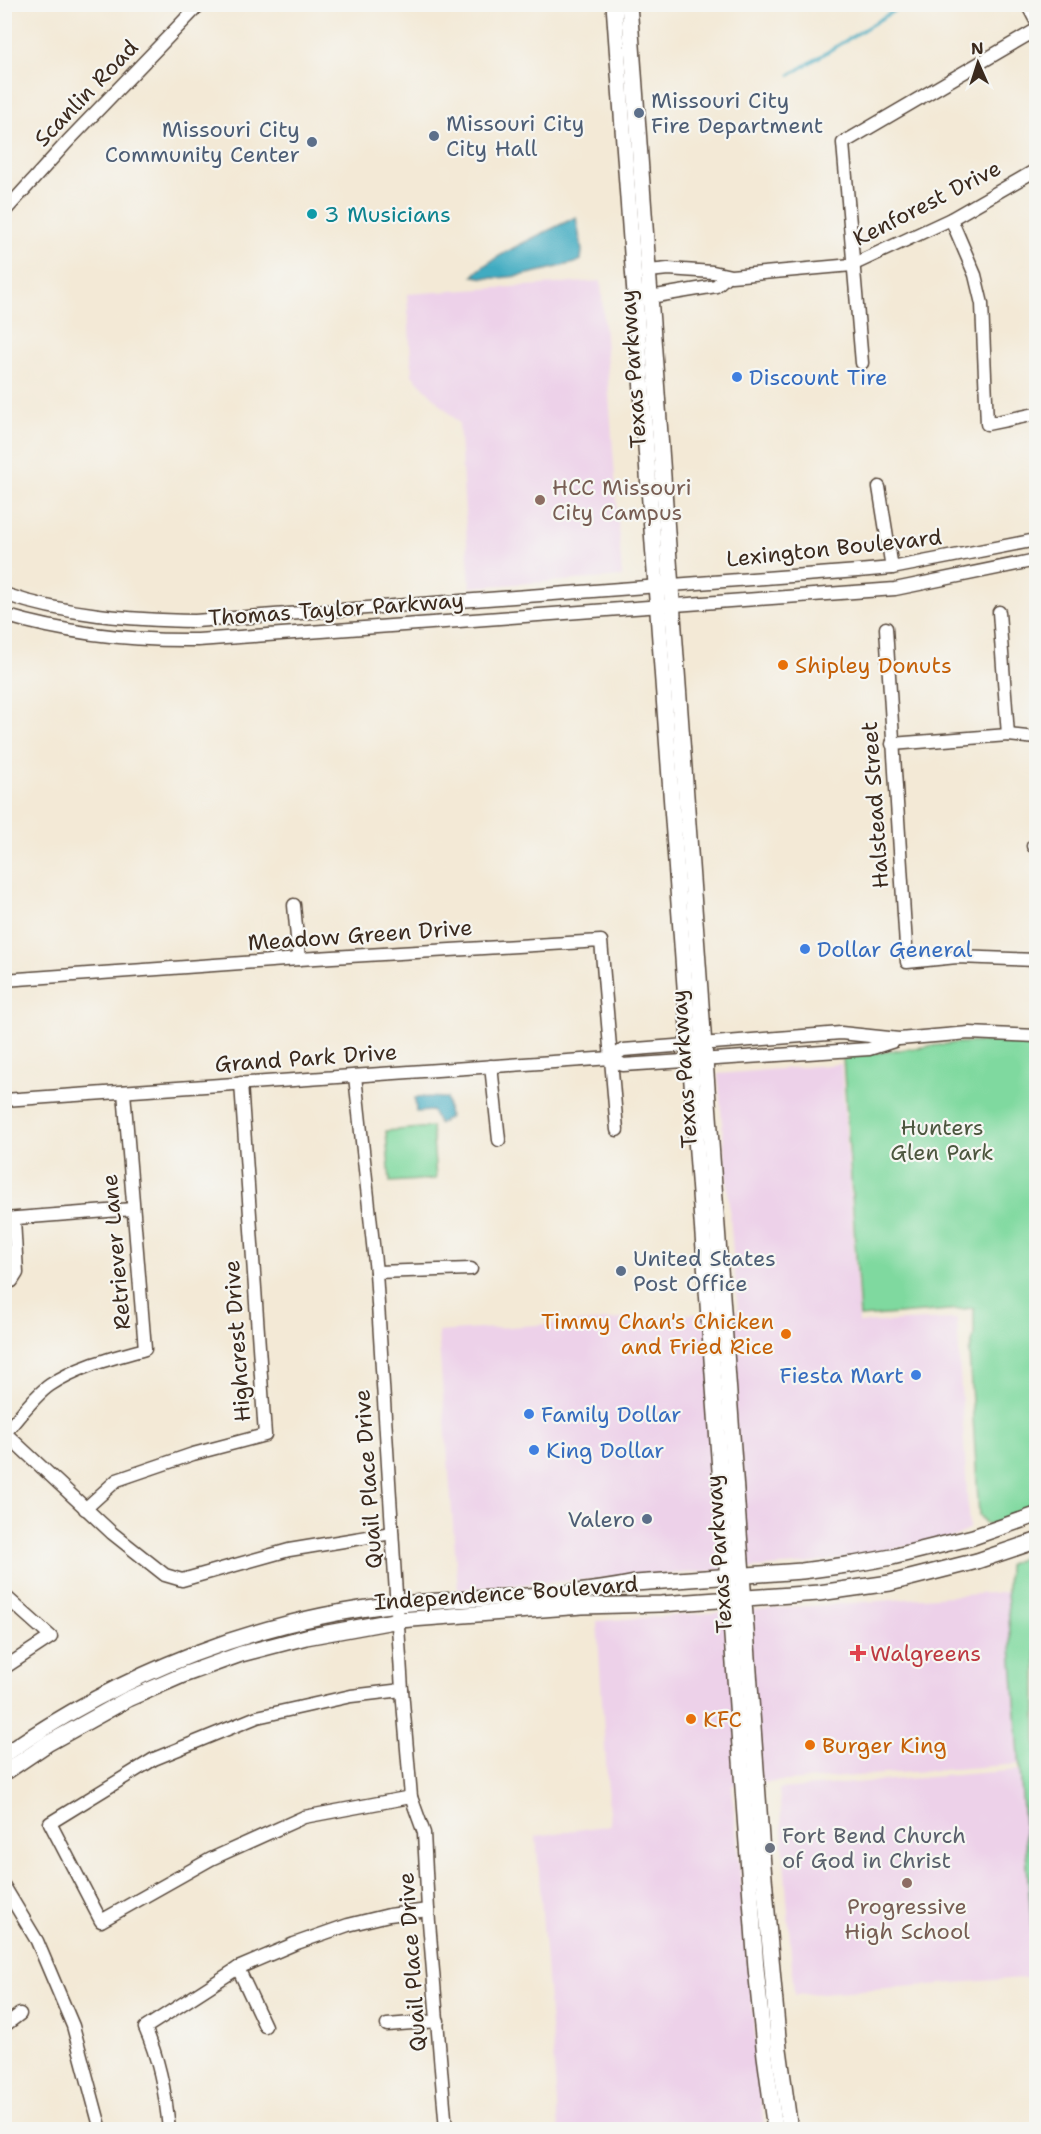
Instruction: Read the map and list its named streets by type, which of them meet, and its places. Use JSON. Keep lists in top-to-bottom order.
{
  "streets": {
    "main road": ["Texas Parkway", "Independence Boulevard"],
    "street": [
      "Scanlin Road",
      "Kenforest Drive",
      "Lexington Boulevard",
      "Thomas Taylor Parkway",
      "Halstead Street",
      "Meadow Green Drive",
      "Grand Park Drive",
      "Retriever Lane",
      "Highcrest Drive",
      "Quail Place Drive"
    ]
  },
  "crossings": [
    ["Kenforest Drive", "Texas Parkway"],
    ["Texas Parkway", "Lexington Boulevard"],
    ["Texas Parkway", "Thomas Taylor Parkway"],
    ["Texas Parkway", "Grand Park Drive"],
    ["Texas Parkway", "Independence Boulevard"],
    ["Lexington Boulevard", "Thomas Taylor Parkway"],
    ["Meadow Green Drive", "Grand Park Drive"],
    ["Grand Park Drive", "Retriever Lane"],
    ["Grand Park Drive", "Highcrest Drive"],
    ["Grand Park Drive", "Quail Place Drive"],
    ["Quail Place Drive", "Independence Boulevard"]
  ],
  "parks": ["Hunters Glen Park"],
  "places": {
    "other": [
      "Missouri City Fire Department",
      "Missouri City City Hall",
      "Missouri City Community Center",
      "3 Musicians",
      "Discount Tire",
      "HCC Missouri City Campus",
      "Shipley Donuts",
      "Dollar General",
      "United States Post Office",
      "Timmy Chan's Chicken and Fried Rice",
      "Fiesta Mart",
      "Family Dollar",
      "King Dollar",
      "Valero",
      "KFC",
      "Burger King",
      "Fort Bend Church of God in Christ",
      "Progressive High School"
    ],
    "health": ["Walgreens"]
  },
  "north": "top"
}
